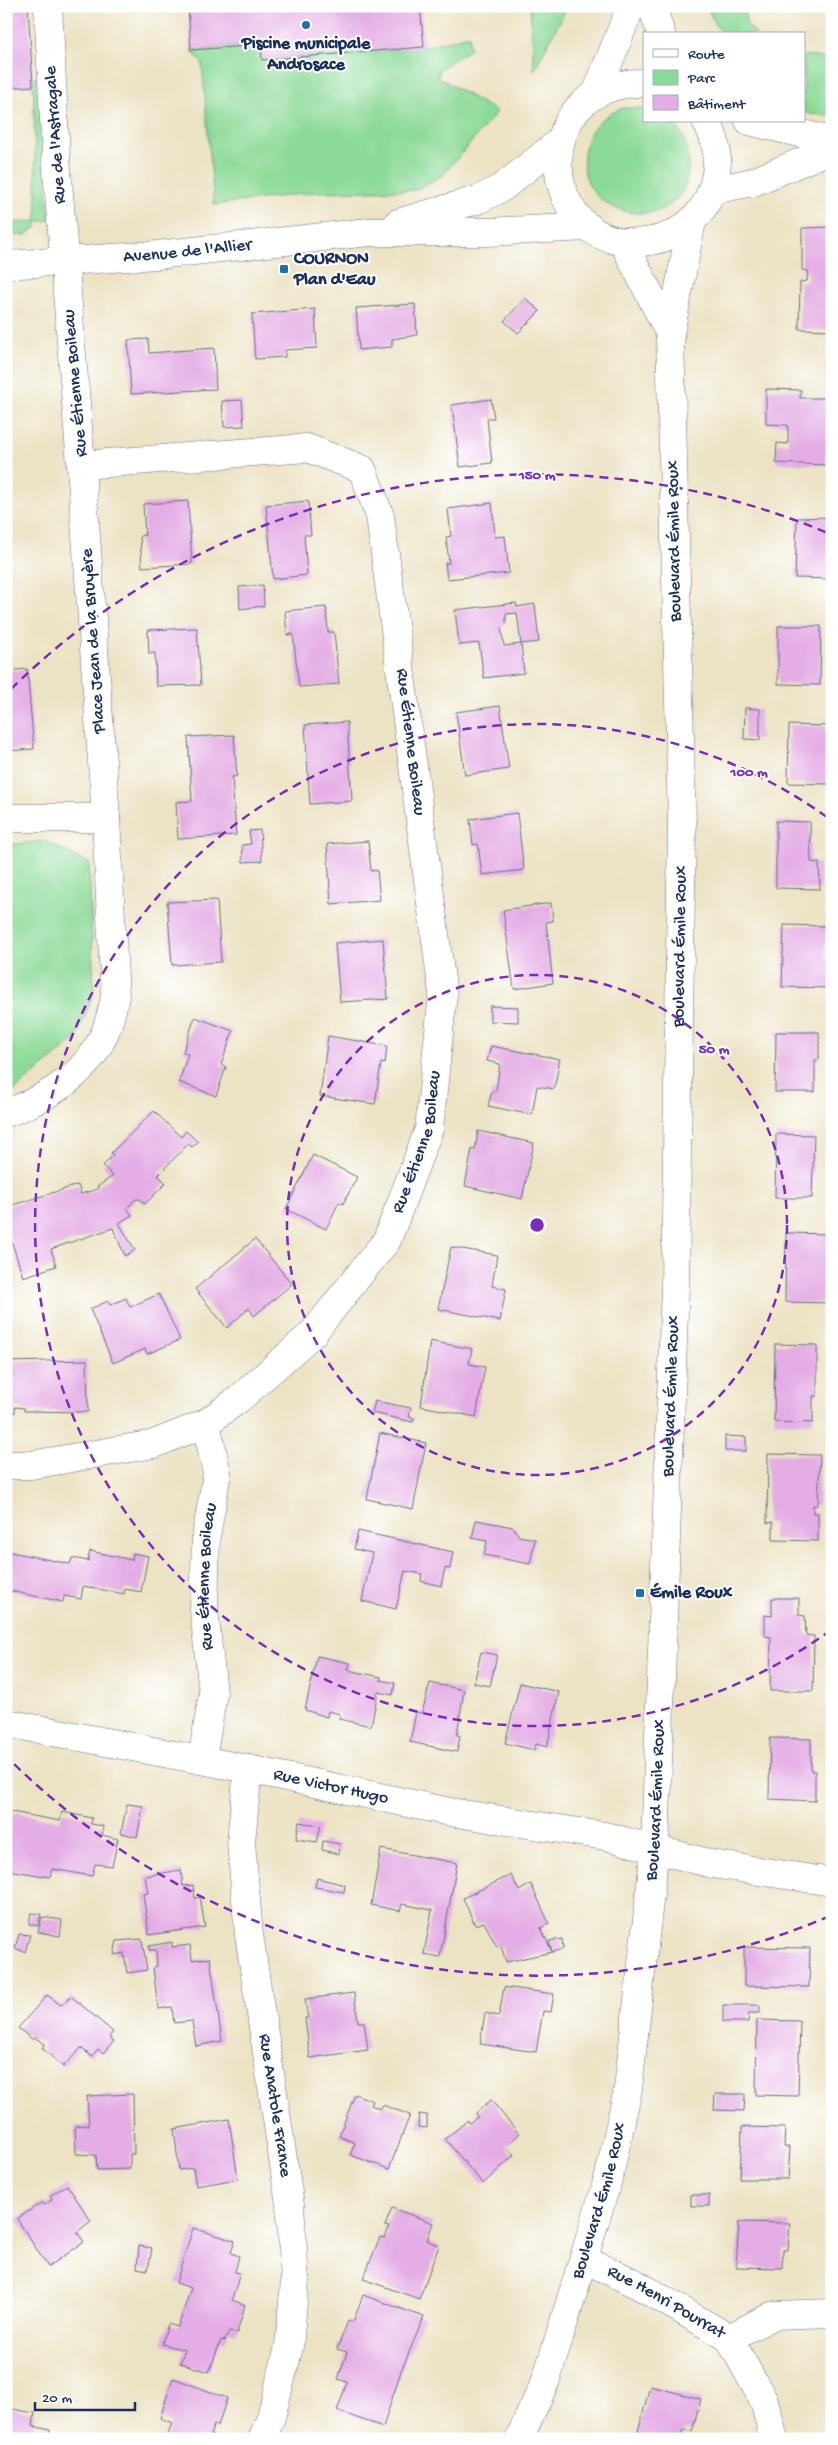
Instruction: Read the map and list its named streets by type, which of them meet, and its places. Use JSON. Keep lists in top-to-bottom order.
{
  "streets": {
    "street": [
      "Rue de l'Astragale",
      "Avenue de l'Allier",
      "Rue Étienne Boileau",
      "Boulevard Émile Roux",
      "Place Jean de la Bruyère",
      "Rue Victor Hugo",
      "Rue Anatole France",
      "Rue Henri Pourrat"
    ]
  },
  "crossings": [
    ["Rue de l'Astragale", "Avenue de l'Allier"],
    ["Rue de l'Astragale", "Rue Étienne Boileau"],
    ["Avenue de l'Allier", "Rue Étienne Boileau"],
    ["Rue Étienne Boileau", "Place Jean de la Bruyère"],
    ["Rue Étienne Boileau", "Rue Victor Hugo"],
    ["Boulevard Émile Roux", "Rue Victor Hugo"],
    ["Boulevard Émile Roux", "Rue Henri Pourrat"],
    ["Rue Victor Hugo", "Rue Anatole France"]
  ],
  "places": {
    "other": ["Piscine municipale Androsace"],
    "transit": ["COURNON Plan d'Eau", "Émile Roux"]
  },
  "legend": ["Route", "Parc", "Bâtiment"],
  "scale_bar": "20 m",
  "rings": ["150 m", "100 m", "50 m"]
}
